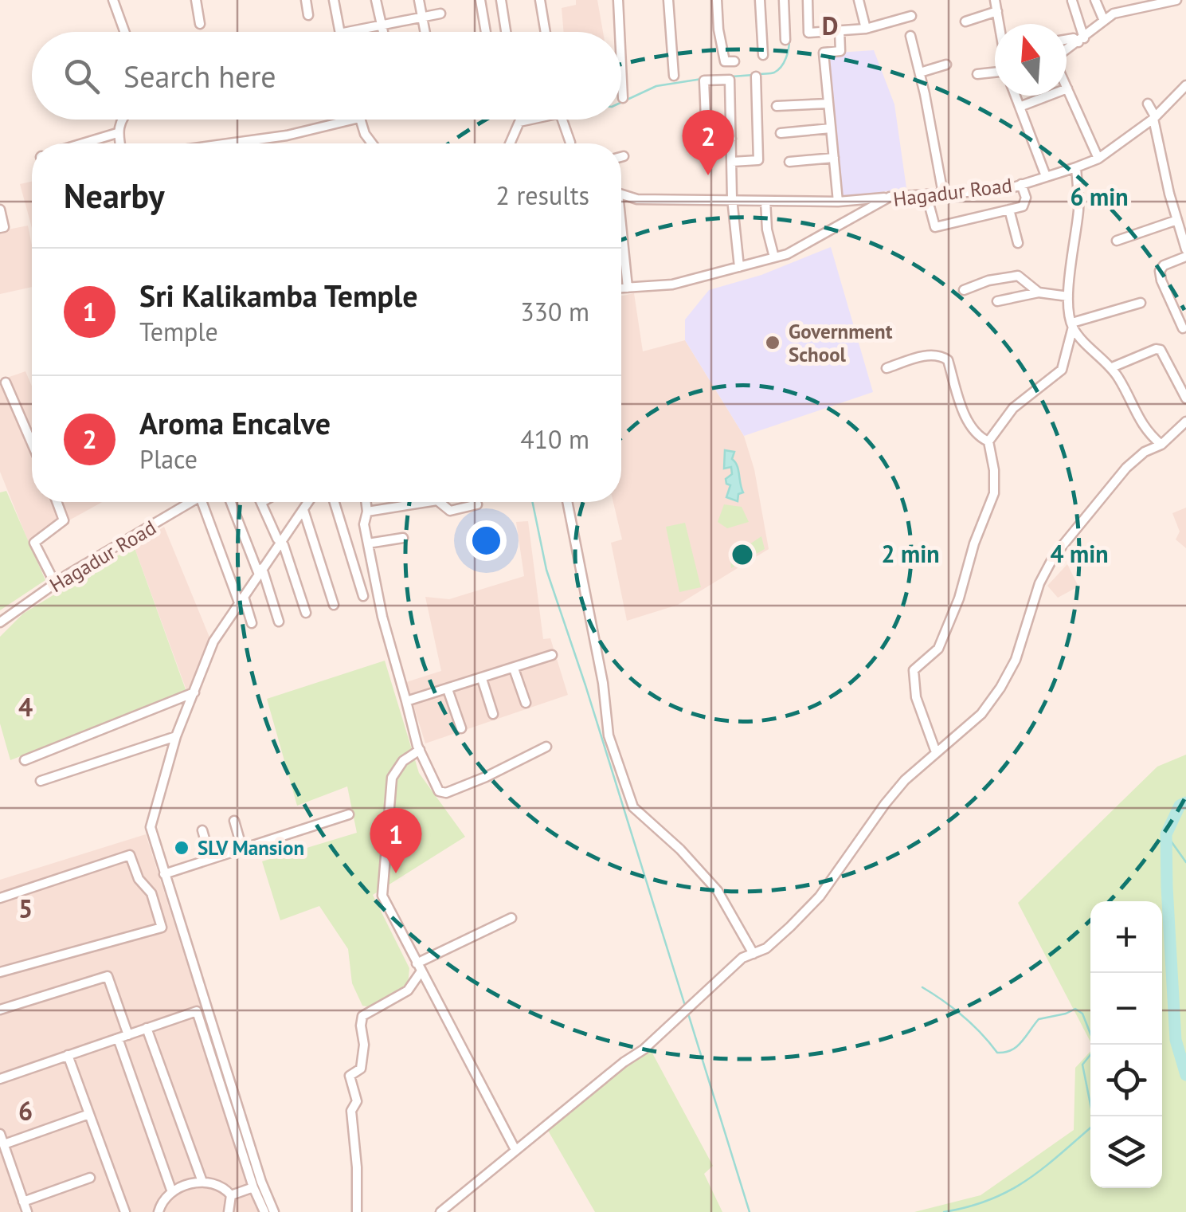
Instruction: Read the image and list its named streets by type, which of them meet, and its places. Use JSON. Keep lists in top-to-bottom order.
{
  "streets": {
    "street": ["Hagadur Road"]
  },
  "places": ["Government School", "SLV Mansion"],
  "north": "top",
  "page": {
    "search": "Search here",
    "pins": ["2", "1"],
    "heading": ["Nearby", "2 results"],
    "list": [
      {
        "mark": "1",
        "name": "Sri Kalikamba Temple",
        "note": "Temple",
        "value": "330 m"
      },
      {
        "mark": "2",
        "name": "Aroma Encalve",
        "note": "Place",
        "value": "410 m"
      }
    ],
    "map_buttons": ["+", "−"]
  },
  "grid": {
    "columns": ["D"],
    "rows": ["4", "5", "6"]
  },
  "rings": ["6 min", "2 min", "4 min"]
}
